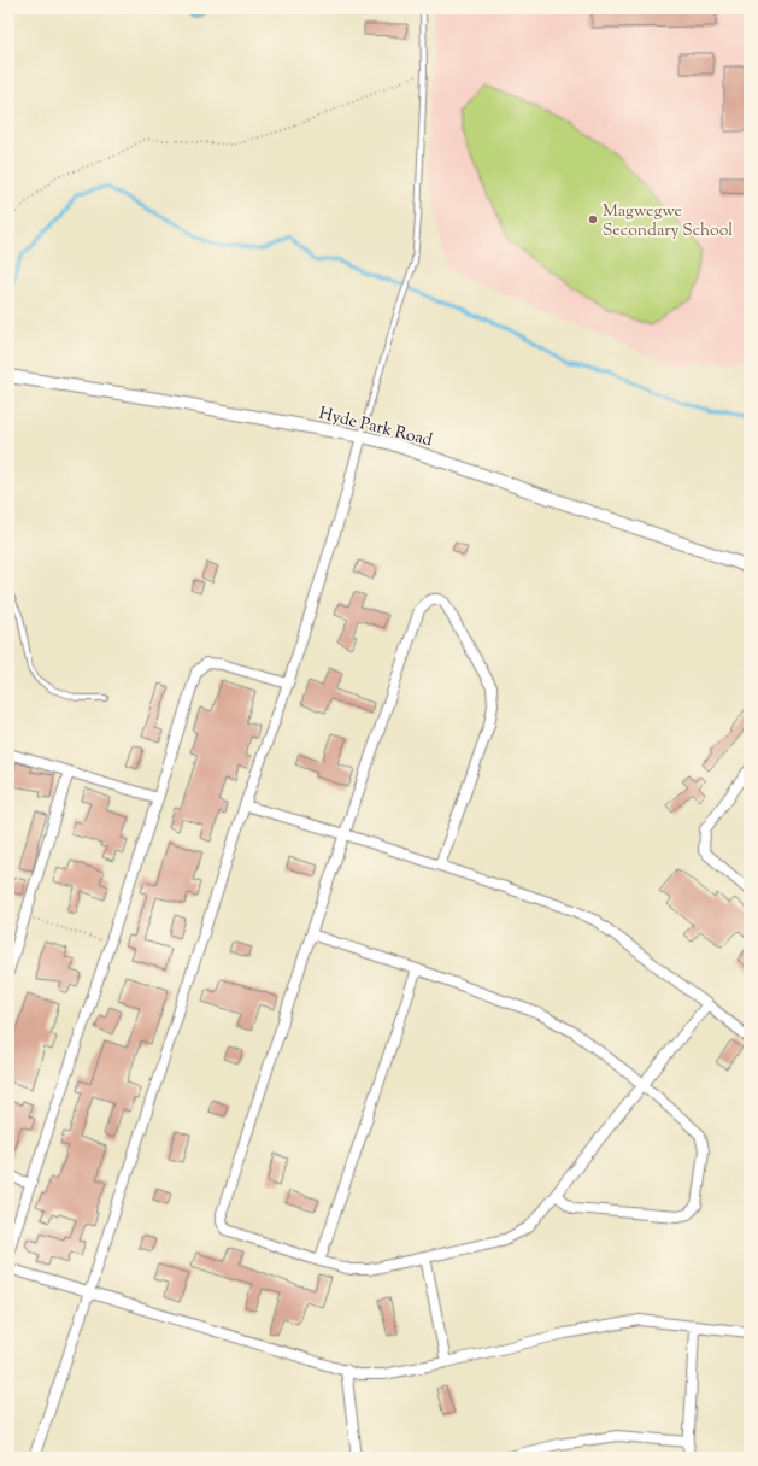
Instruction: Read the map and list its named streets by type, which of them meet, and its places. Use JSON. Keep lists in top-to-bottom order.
{
  "streets": {
    "street": ["Hyde Park Road"]
  },
  "places": ["Magwegwe Secondary School"]
}
